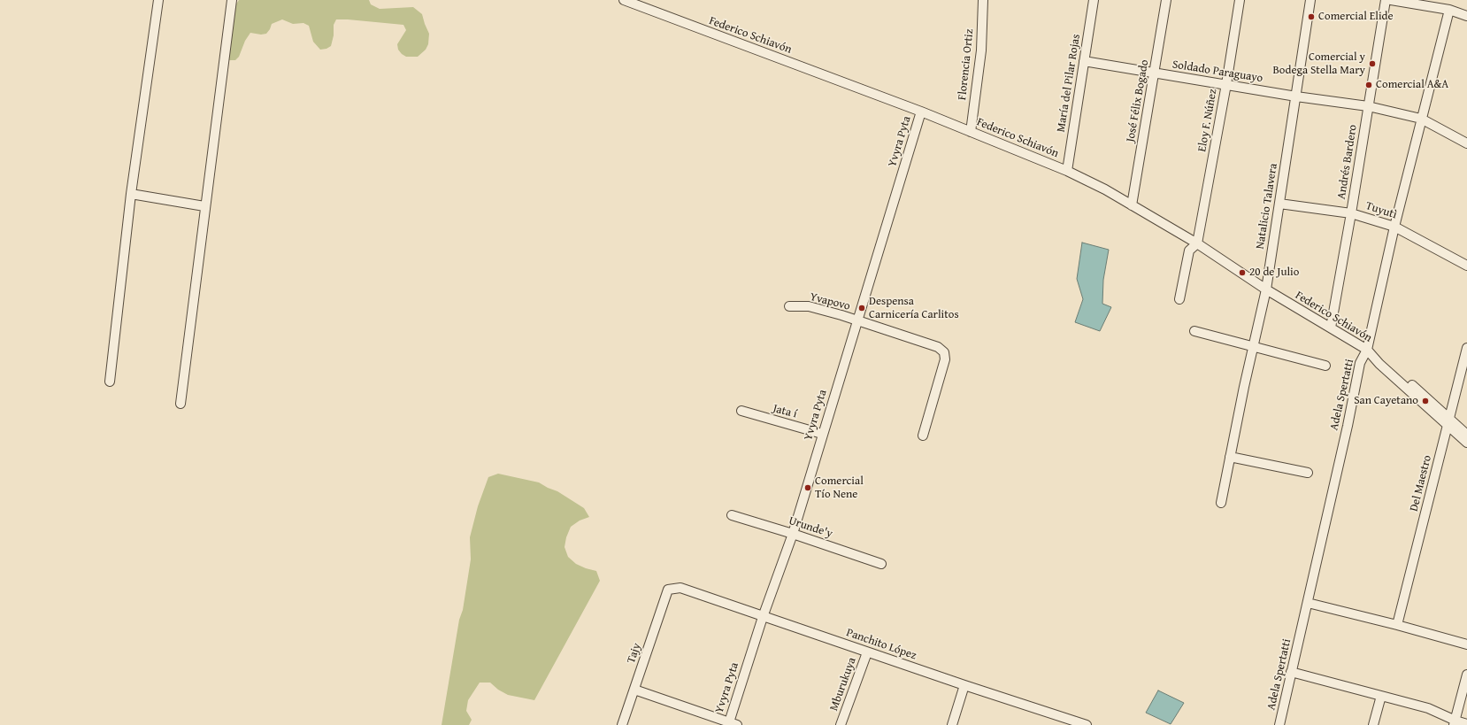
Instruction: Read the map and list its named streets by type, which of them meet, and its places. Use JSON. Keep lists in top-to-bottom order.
{
  "streets": {
    "street": [
      "Federico Schiavón",
      "Florencia Ortiz",
      "Soldado Paraguayo",
      "María del Pilar Rojas",
      "José Félix Bogado",
      "Eloy F. Núñez",
      "Yvyra Pyta",
      "Andrés Bardero",
      "Natalicio Talavera",
      "Tuyutì",
      "Yvapovo",
      "Adela Spertatti",
      "Jata í",
      "Del Maestro",
      "Urunde'y",
      "Panchito López",
      "Tajy",
      "Mburukuya"
    ]
  },
  "crossings": [
    ["Federico Schiavón", "Florencia Ortiz"],
    ["Federico Schiavón", "María del Pilar Rojas"],
    ["Federico Schiavón", "José Félix Bogado"],
    ["Federico Schiavón", "Eloy F. Núñez"],
    ["Federico Schiavón", "Yvyra Pyta"],
    ["Federico Schiavón", "Andrés Bardero"],
    ["Federico Schiavón", "Natalicio Talavera"],
    ["Federico Schiavón", "Adela Spertatti"],
    ["Federico Schiavón", "Del Maestro"],
    ["Soldado Paraguayo", "María del Pilar Rojas"],
    ["Soldado Paraguayo", "José Félix Bogado"],
    ["Soldado Paraguayo", "Eloy F. Núñez"],
    ["Soldado Paraguayo", "Andrés Bardero"],
    ["Soldado Paraguayo", "Natalicio Talavera"],
    ["Soldado Paraguayo", "Adela Spertatti"],
    ["Yvyra Pyta", "Yvapovo"],
    ["Yvyra Pyta", "Jata í"],
    ["Yvyra Pyta", "Urunde'y"],
    ["Yvyra Pyta", "Panchito López"],
    ["Andrés Bardero", "Tuyutì"],
    ["Natalicio Talavera", "Tuyutì"],
    ["Tuyutì", "Adela Spertatti"],
    ["Panchito López", "Tajy"],
    ["Panchito López", "Mburukuya"]
  ],
  "places": [
    "Comercial Elide",
    "Comercial y Bodega Stella Mary",
    "Comercial A&A",
    "20 de Julio",
    "Despensa Carnicería Carlitos",
    "San Cayetano",
    "Comercial Tío Nene"
  ]
}
